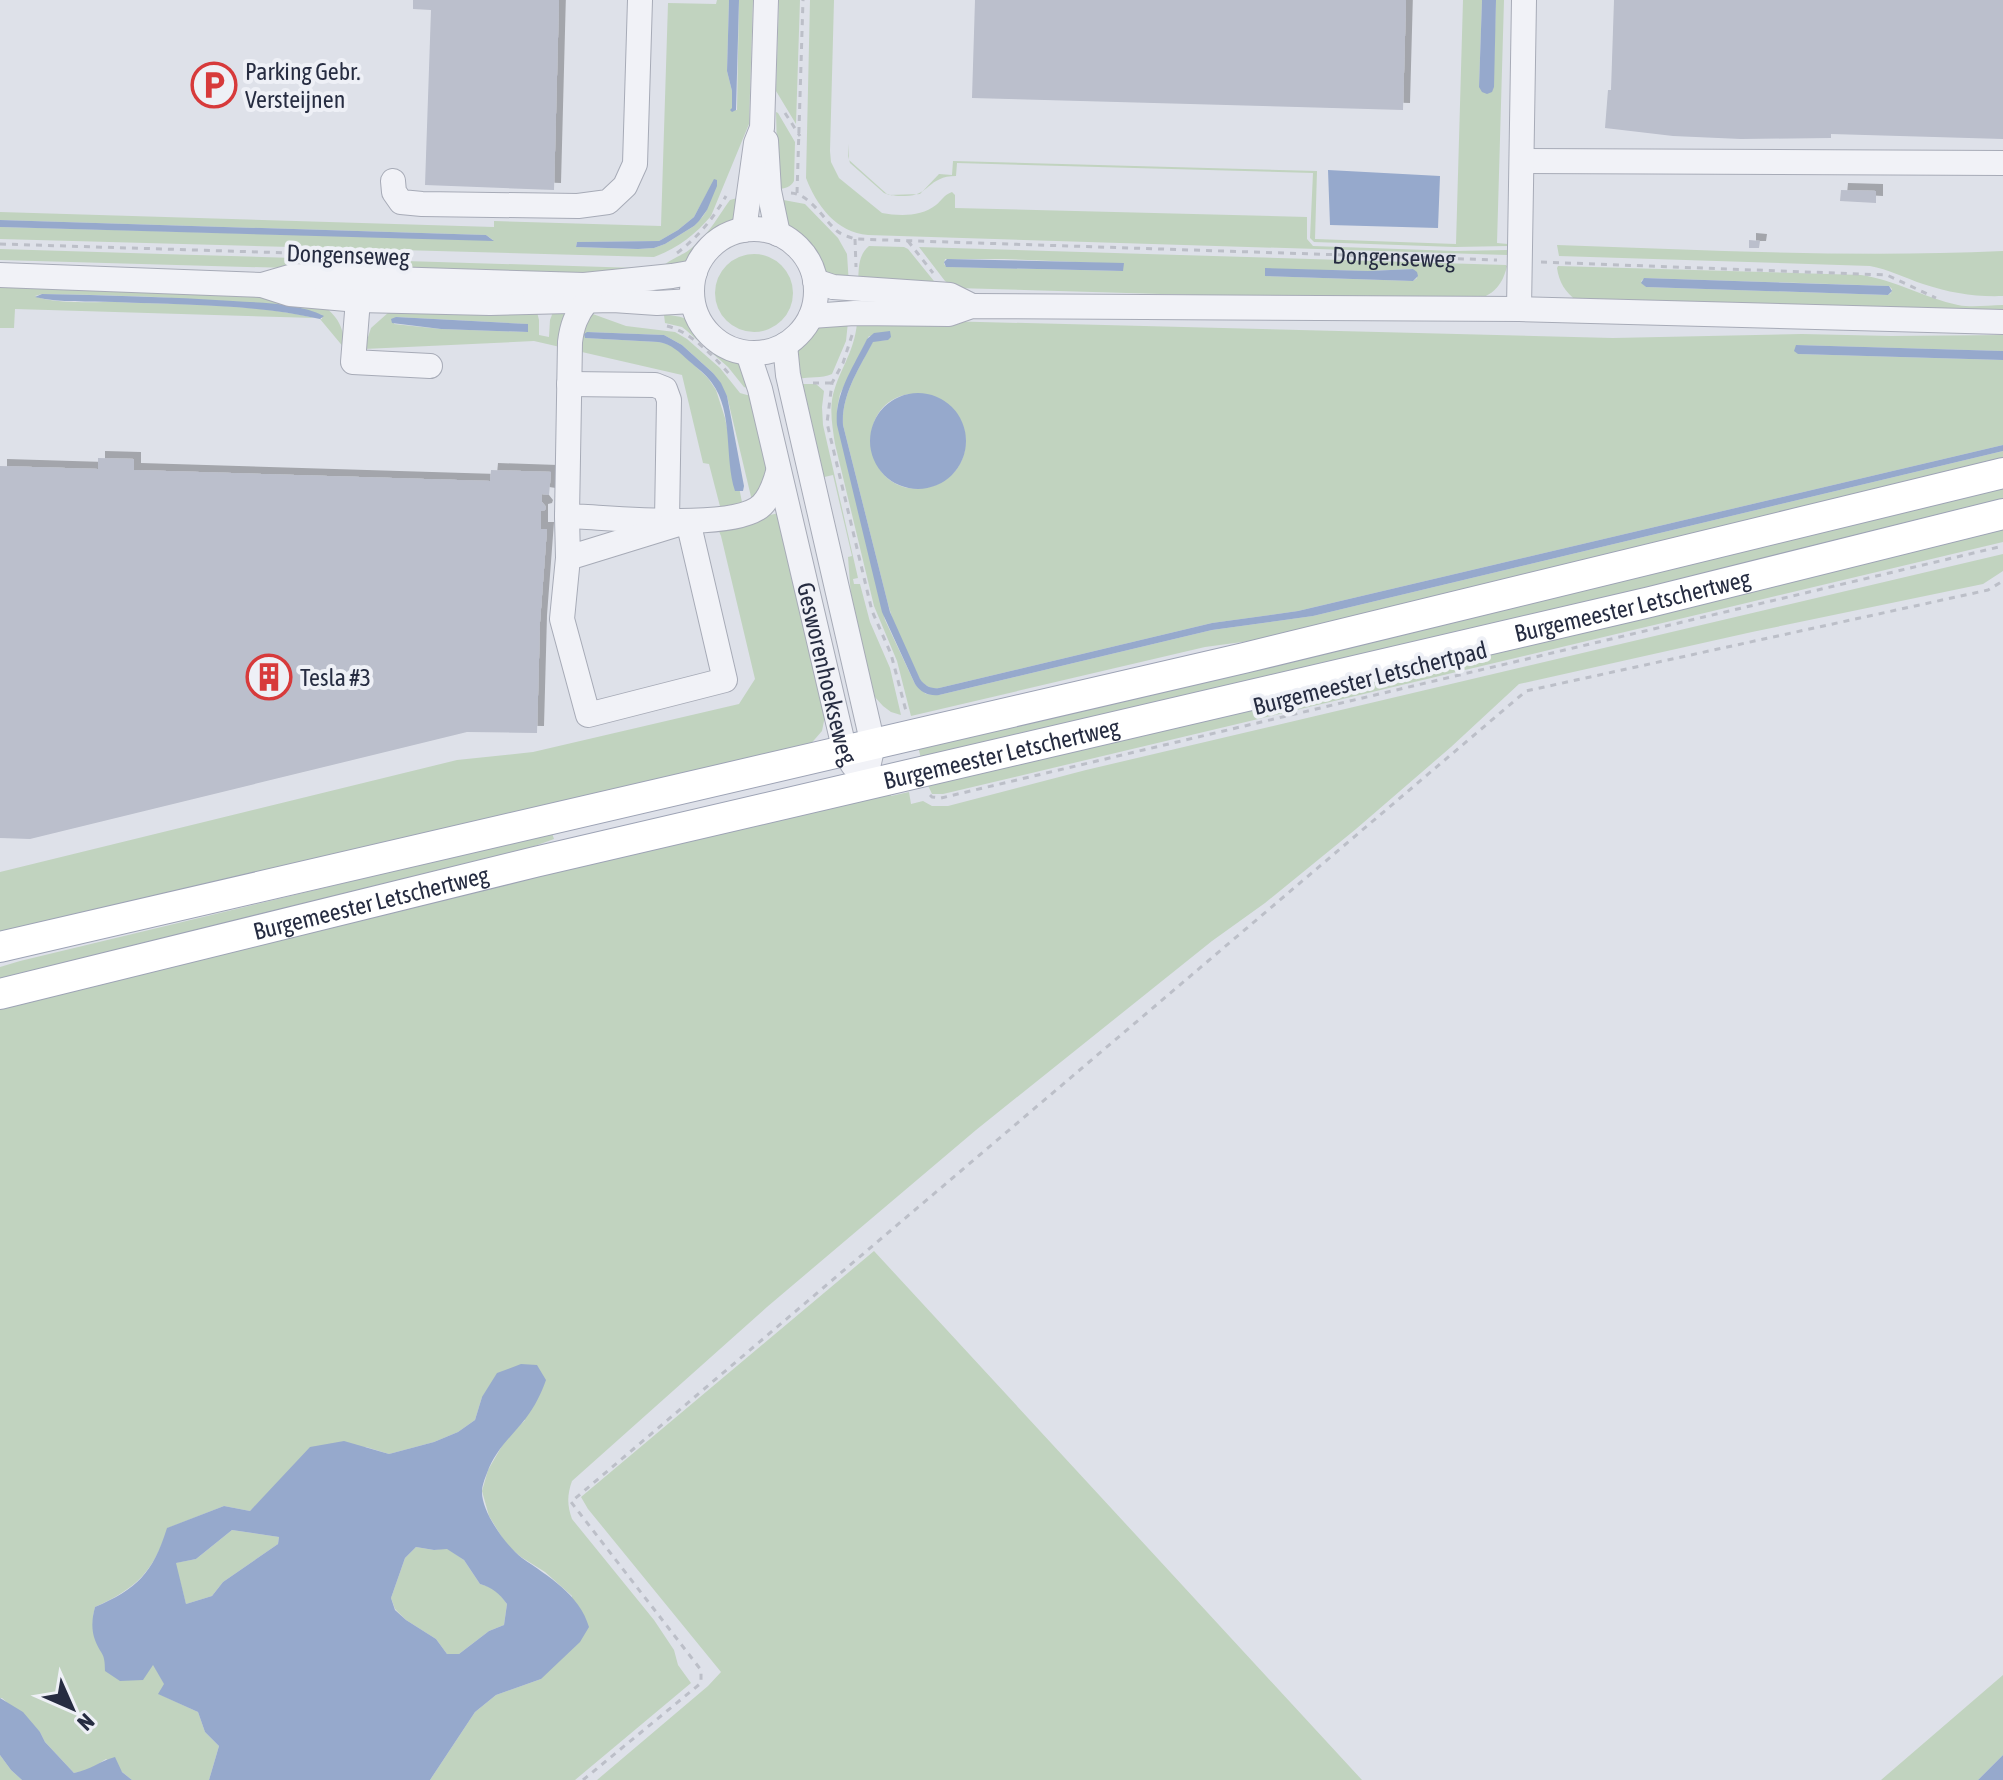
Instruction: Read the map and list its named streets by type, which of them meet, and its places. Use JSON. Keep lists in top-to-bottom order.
{
  "streets": {
    "main road": ["Burgemeester Letschertweg"],
    "street": ["Dongenseweg", "Gesworenhoekseweg"],
    "path": ["Burgemeester Letschertpad"]
  },
  "crossings": [
    ["Dongenseweg", "Gesworenhoekseweg"],
    ["Burgemeester Letschertweg", "Gesworenhoekseweg"],
    ["Burgemeester Letschertweg", "Burgemeester Letschertpad"]
  ],
  "places": {
    "parking": ["Parking Gebr. Versteijnen"],
    "building": ["Tesla #3"]
  },
  "north": "bottom right"
}
